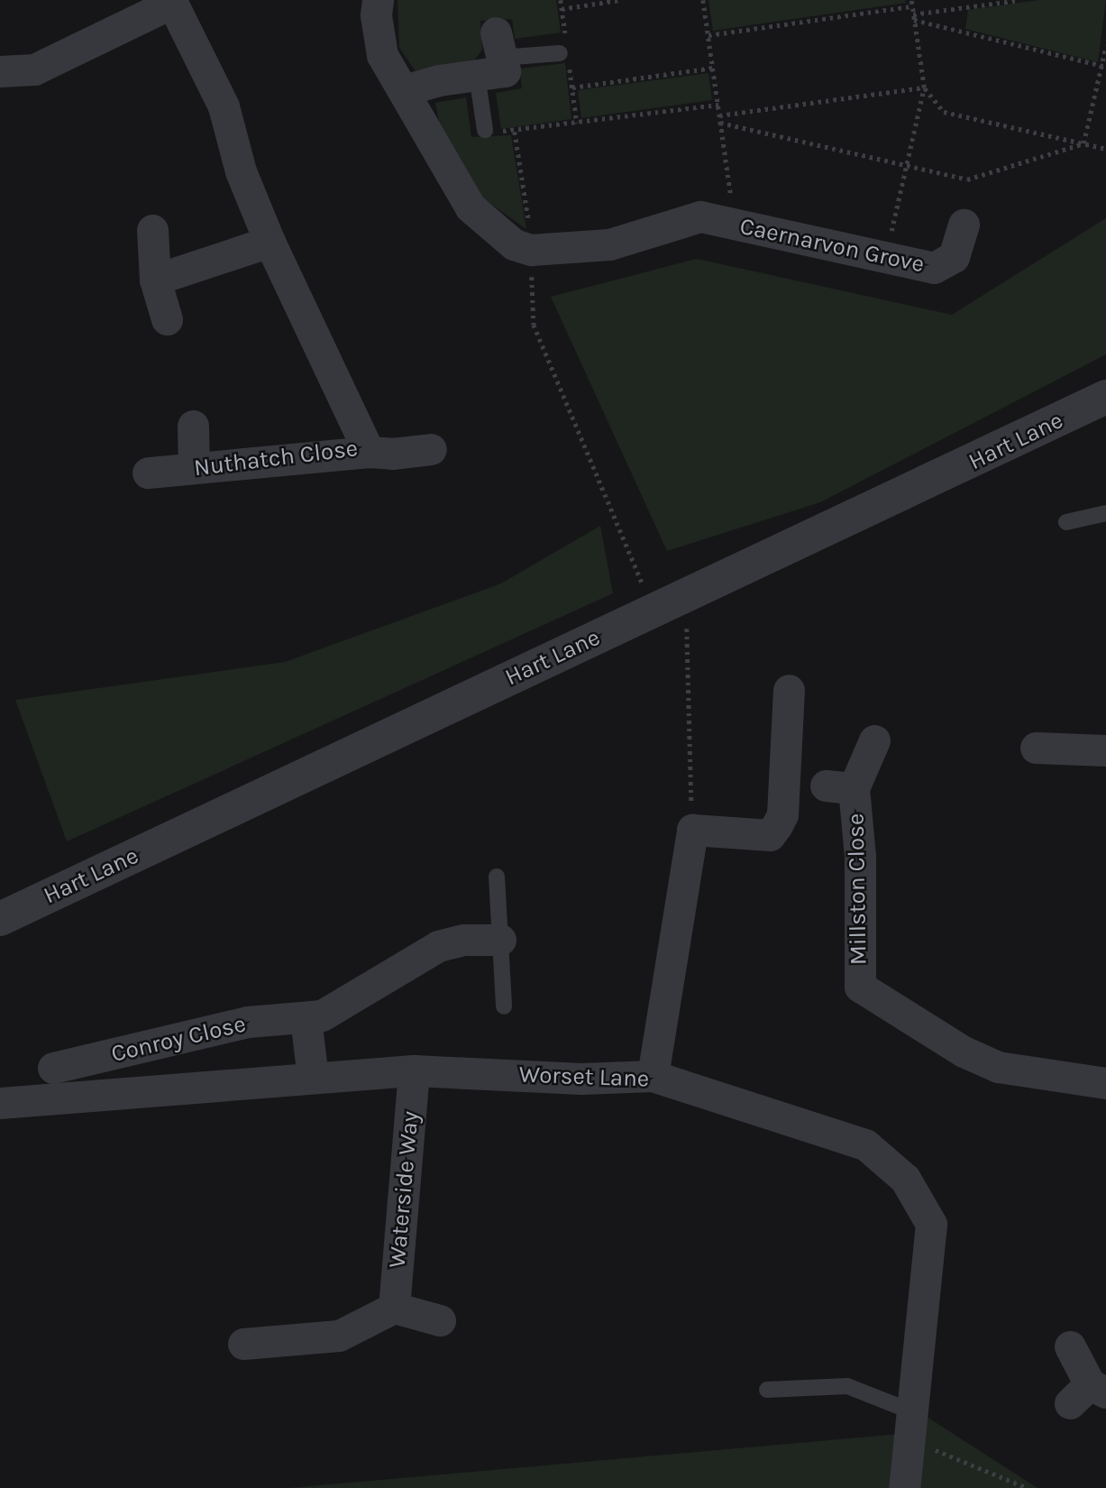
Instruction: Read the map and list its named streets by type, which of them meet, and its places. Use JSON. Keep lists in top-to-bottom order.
{
  "streets": {
    "street": [
      "Caernarvon Grove",
      "Hart Lane",
      "Nuthatch Close",
      "Millston Close",
      "Conroy Close",
      "Worset Lane",
      "Waterside Way"
    ]
  },
  "crossings": [
    ["Worset Lane", "Waterside Way"]
  ]
}
